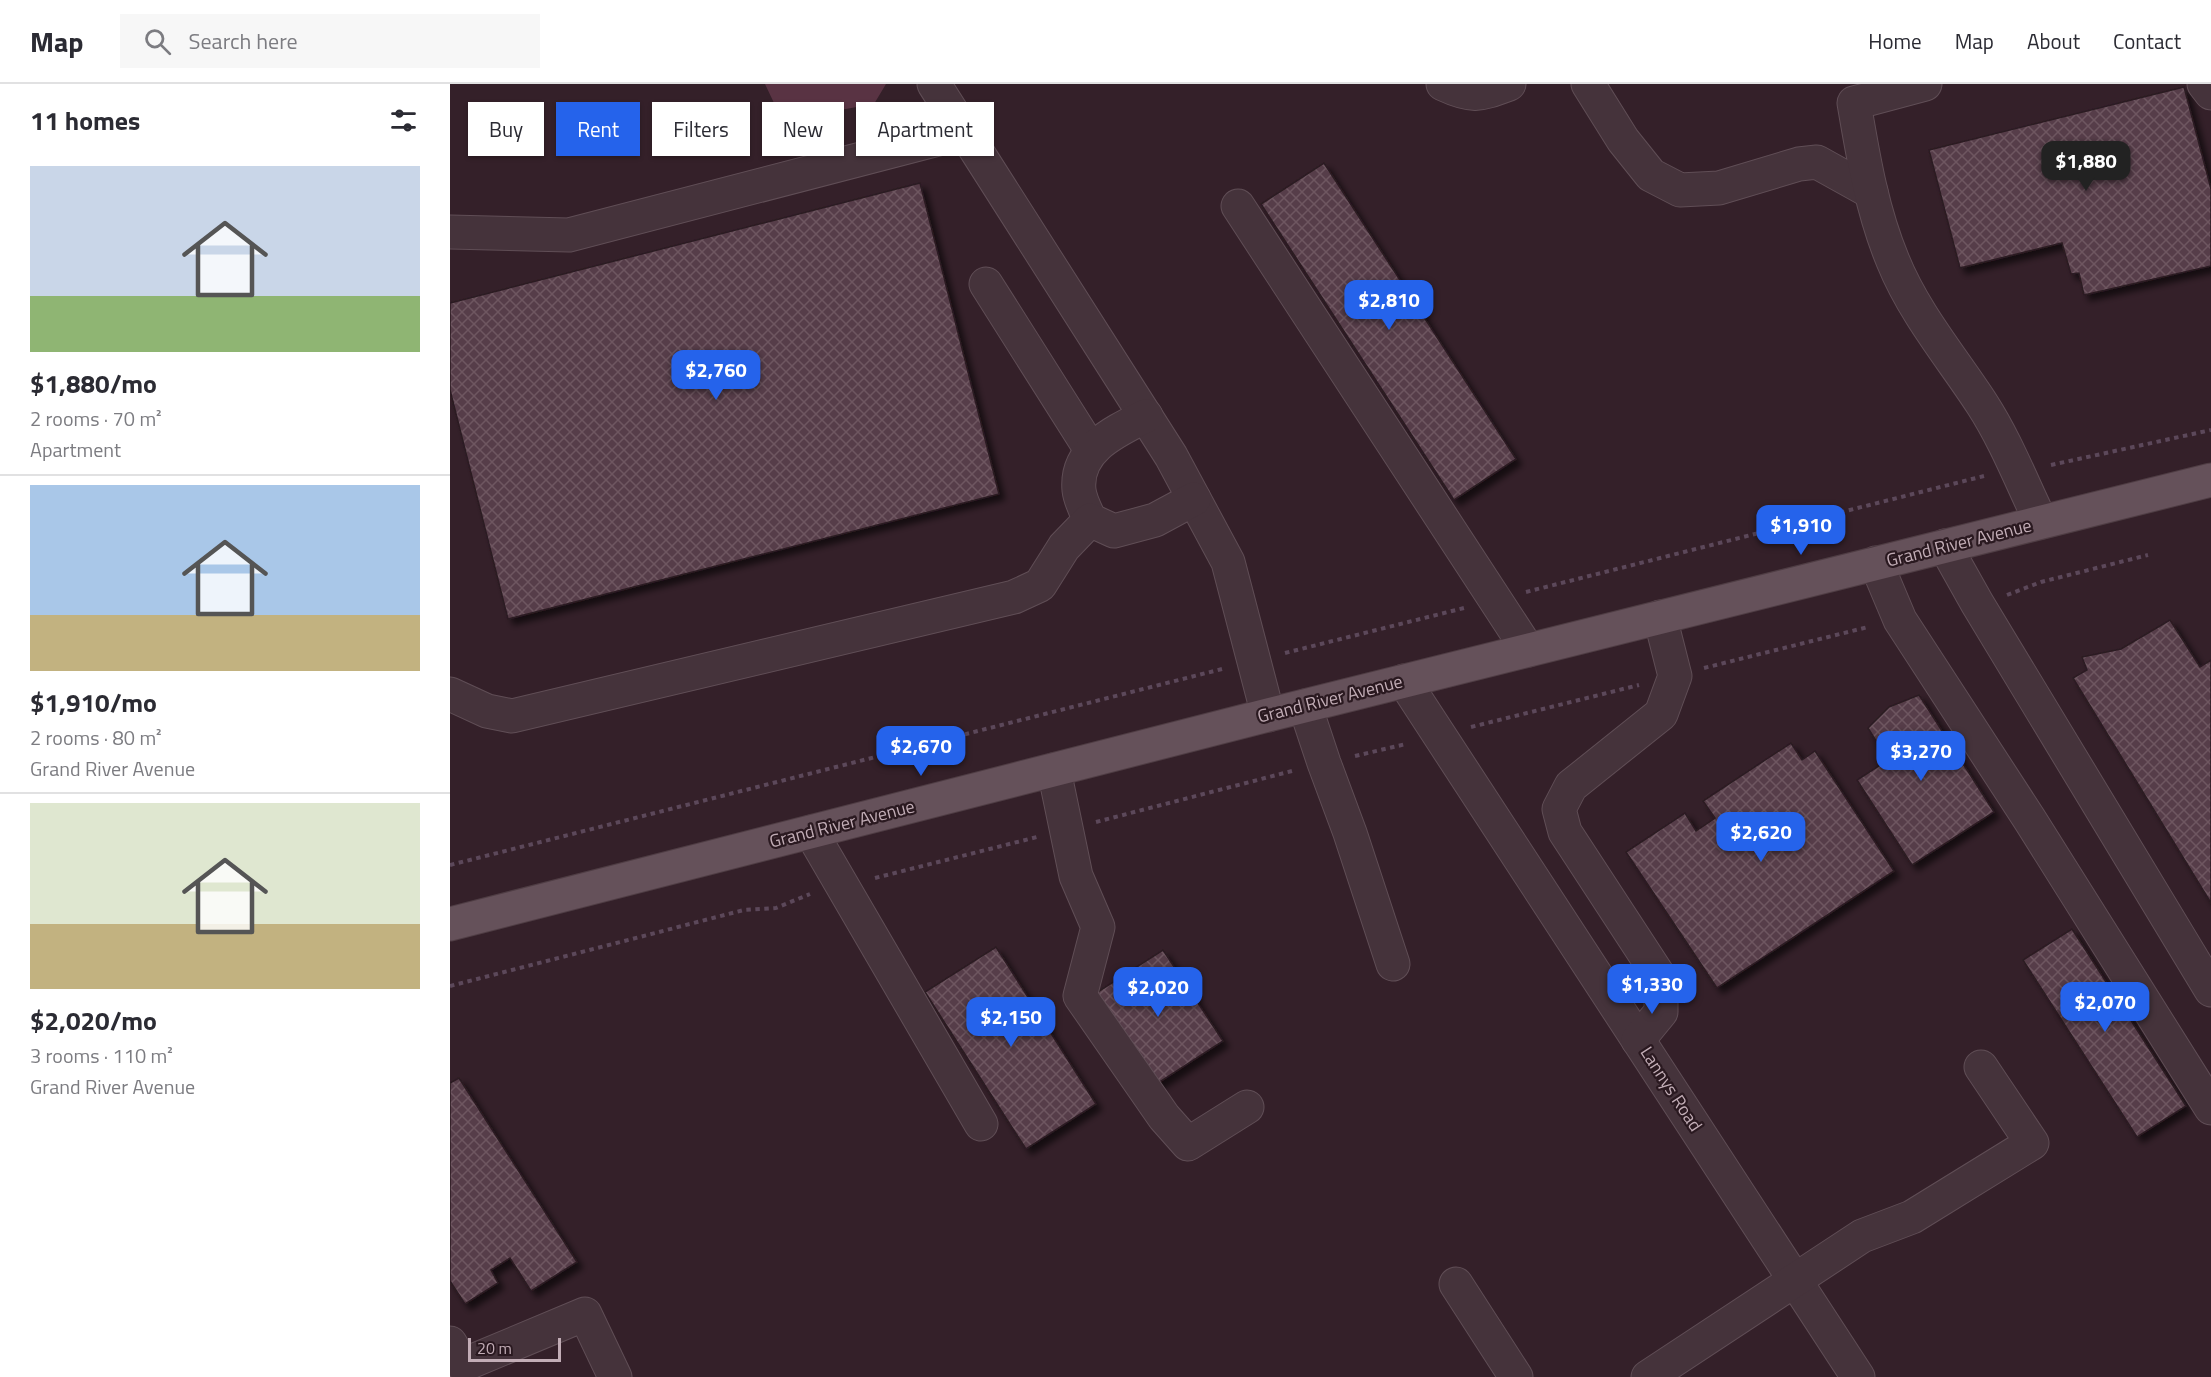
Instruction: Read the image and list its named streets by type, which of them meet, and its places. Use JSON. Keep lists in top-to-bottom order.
{
  "streets": {
    "main road": ["Grand River Avenue"],
    "street": ["Lannys Road"]
  },
  "crossings": [
    ["Grand River Avenue", "Lannys Road"]
  ],
  "scale_bar": "20 m",
  "page": {
    "header": "Map",
    "search": "Search here",
    "nav": [
      "Home",
      "Map",
      "About",
      "Contact"
    ],
    "heading": "11 homes",
    "chip": [
      "Buy",
      "Rent",
      "Filters",
      "New",
      "Apartment"
    ],
    "price": [
      "$1,880",
      "$2,810",
      "$2,760",
      "$1,910",
      "$2,670",
      "$3,270",
      "$2,620",
      "$1,330",
      "$2,020",
      "$2,070",
      "$2,150"
    ],
    "list": [
      {
        "name": "$1,880/mo",
        "note": "2 rooms · 70 m² · Apartment"
      },
      {
        "name": "$1,910/mo",
        "note": "2 rooms · 80 m² · Grand River Avenue"
      },
      {
        "name": "$2,020/mo",
        "note": "3 rooms · 110 m² · Grand River Avenue"
      }
    ],
    "scale": "20 m"
  }
}
